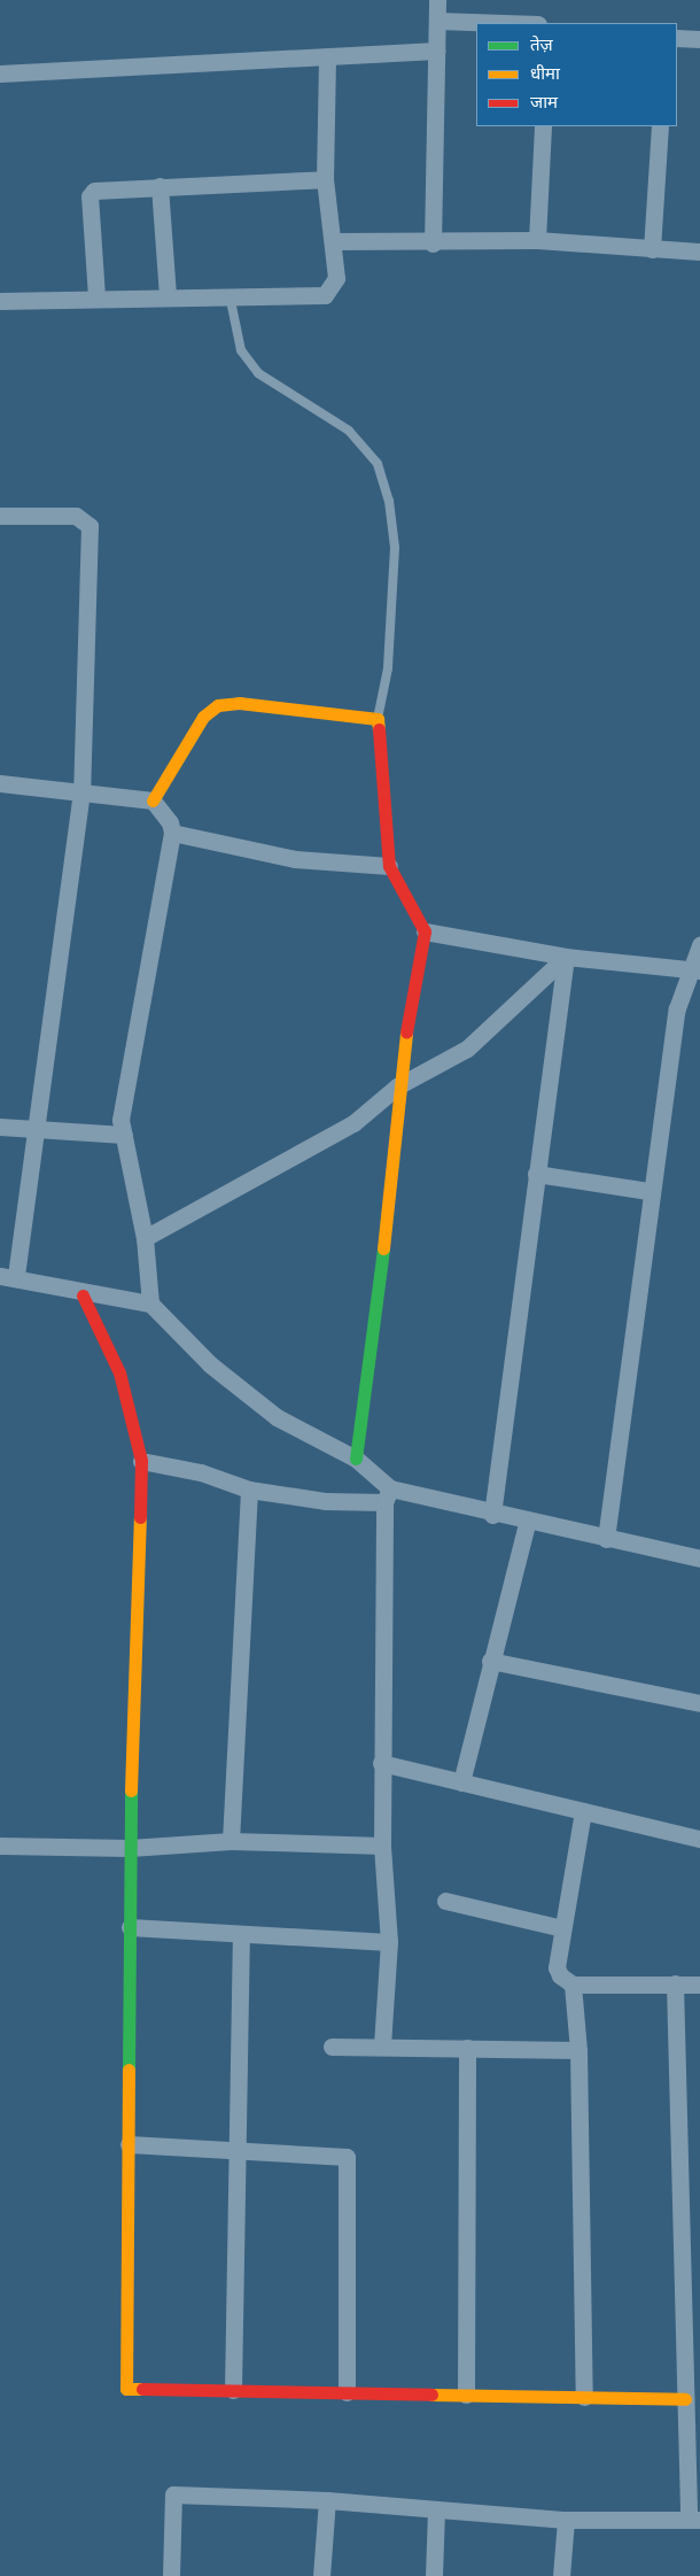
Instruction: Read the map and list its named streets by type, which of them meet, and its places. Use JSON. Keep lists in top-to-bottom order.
{
  "legend": ["तेज़", "धीमा", "जाम"]
}
